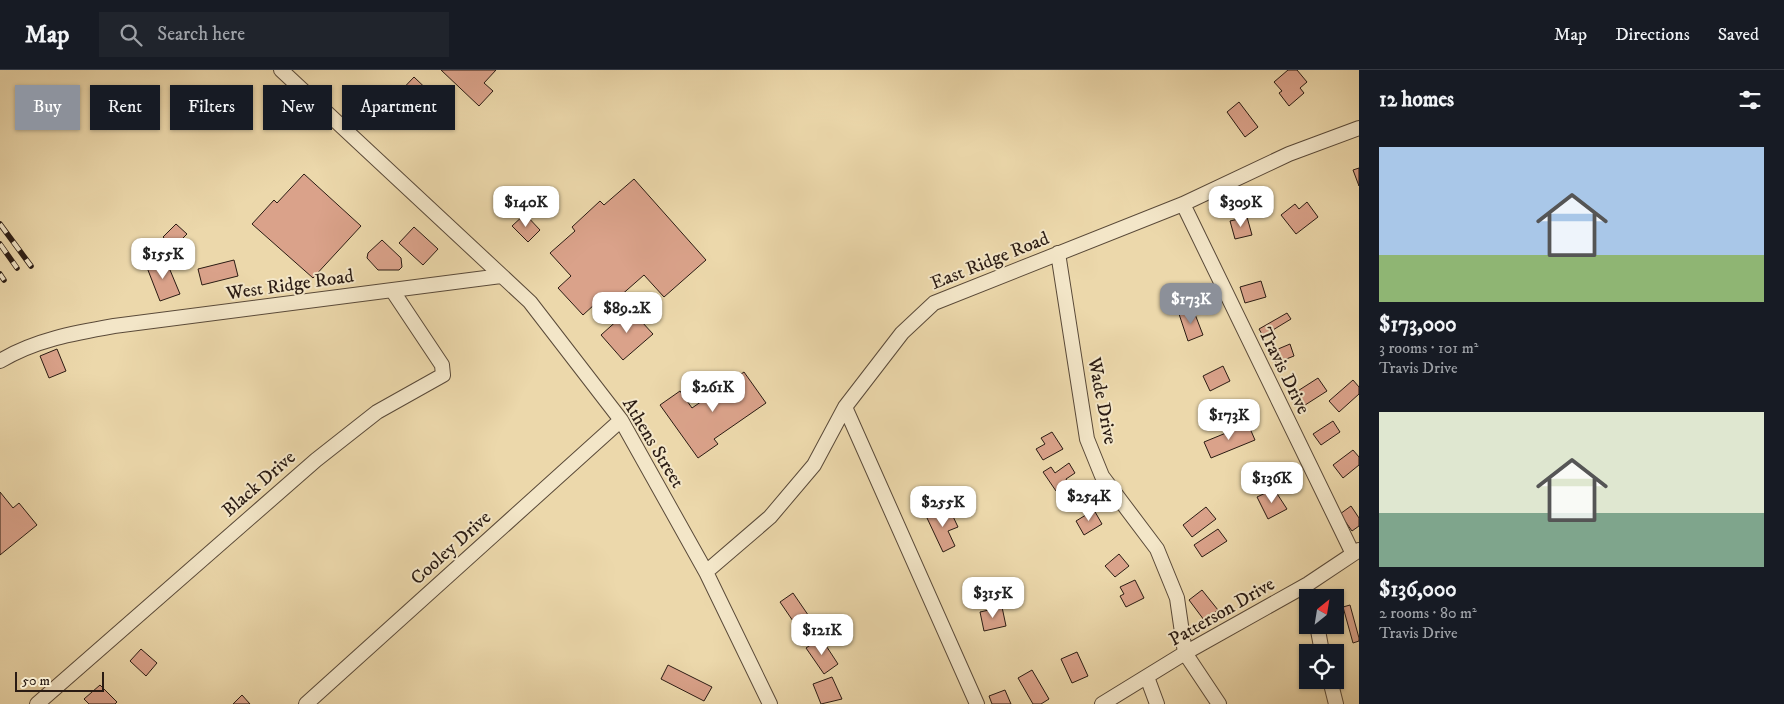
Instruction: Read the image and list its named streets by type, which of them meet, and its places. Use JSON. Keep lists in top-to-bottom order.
{
  "streets": {
    "street": [
      "East Ridge Road",
      "West Ridge Road",
      "Travis Drive",
      "Wade Drive",
      "Athens Street",
      "Black Drive",
      "Cooley Drive",
      "Patterson Drive"
    ]
  },
  "crossings": [
    ["East Ridge Road", "Travis Drive"],
    ["East Ridge Road", "Wade Drive"],
    ["East Ridge Road", "Athens Street"],
    ["West Ridge Road", "Athens Street"],
    ["West Ridge Road", "Black Drive"],
    ["Travis Drive", "Patterson Drive"],
    ["Wade Drive", "Patterson Drive"],
    ["Athens Street", "Cooley Drive"]
  ],
  "scale_bar": "50 m",
  "north": "top right",
  "page": {
    "header": "Map",
    "search": "Search here",
    "nav": ["Map", "Directions", "Saved"],
    "heading": "12 homes",
    "chip": [
      "Buy",
      "Rent",
      "Filters",
      "New",
      "Apartment"
    ],
    "list": [
      {
        "name": "$173,000",
        "note": "3 rooms · 101 m² · Travis Drive"
      },
      {
        "name": "$136,000",
        "note": "2 rooms · 80 m² · Travis Drive"
      }
    ],
    "price": [
      "$140K",
      "$309K",
      "$155K",
      "$173K",
      "$89.2K",
      "$261K",
      "$173K",
      "$136K",
      "$254K",
      "$255K",
      "$315K",
      "$121K"
    ],
    "scale": "50 m"
  }
}
